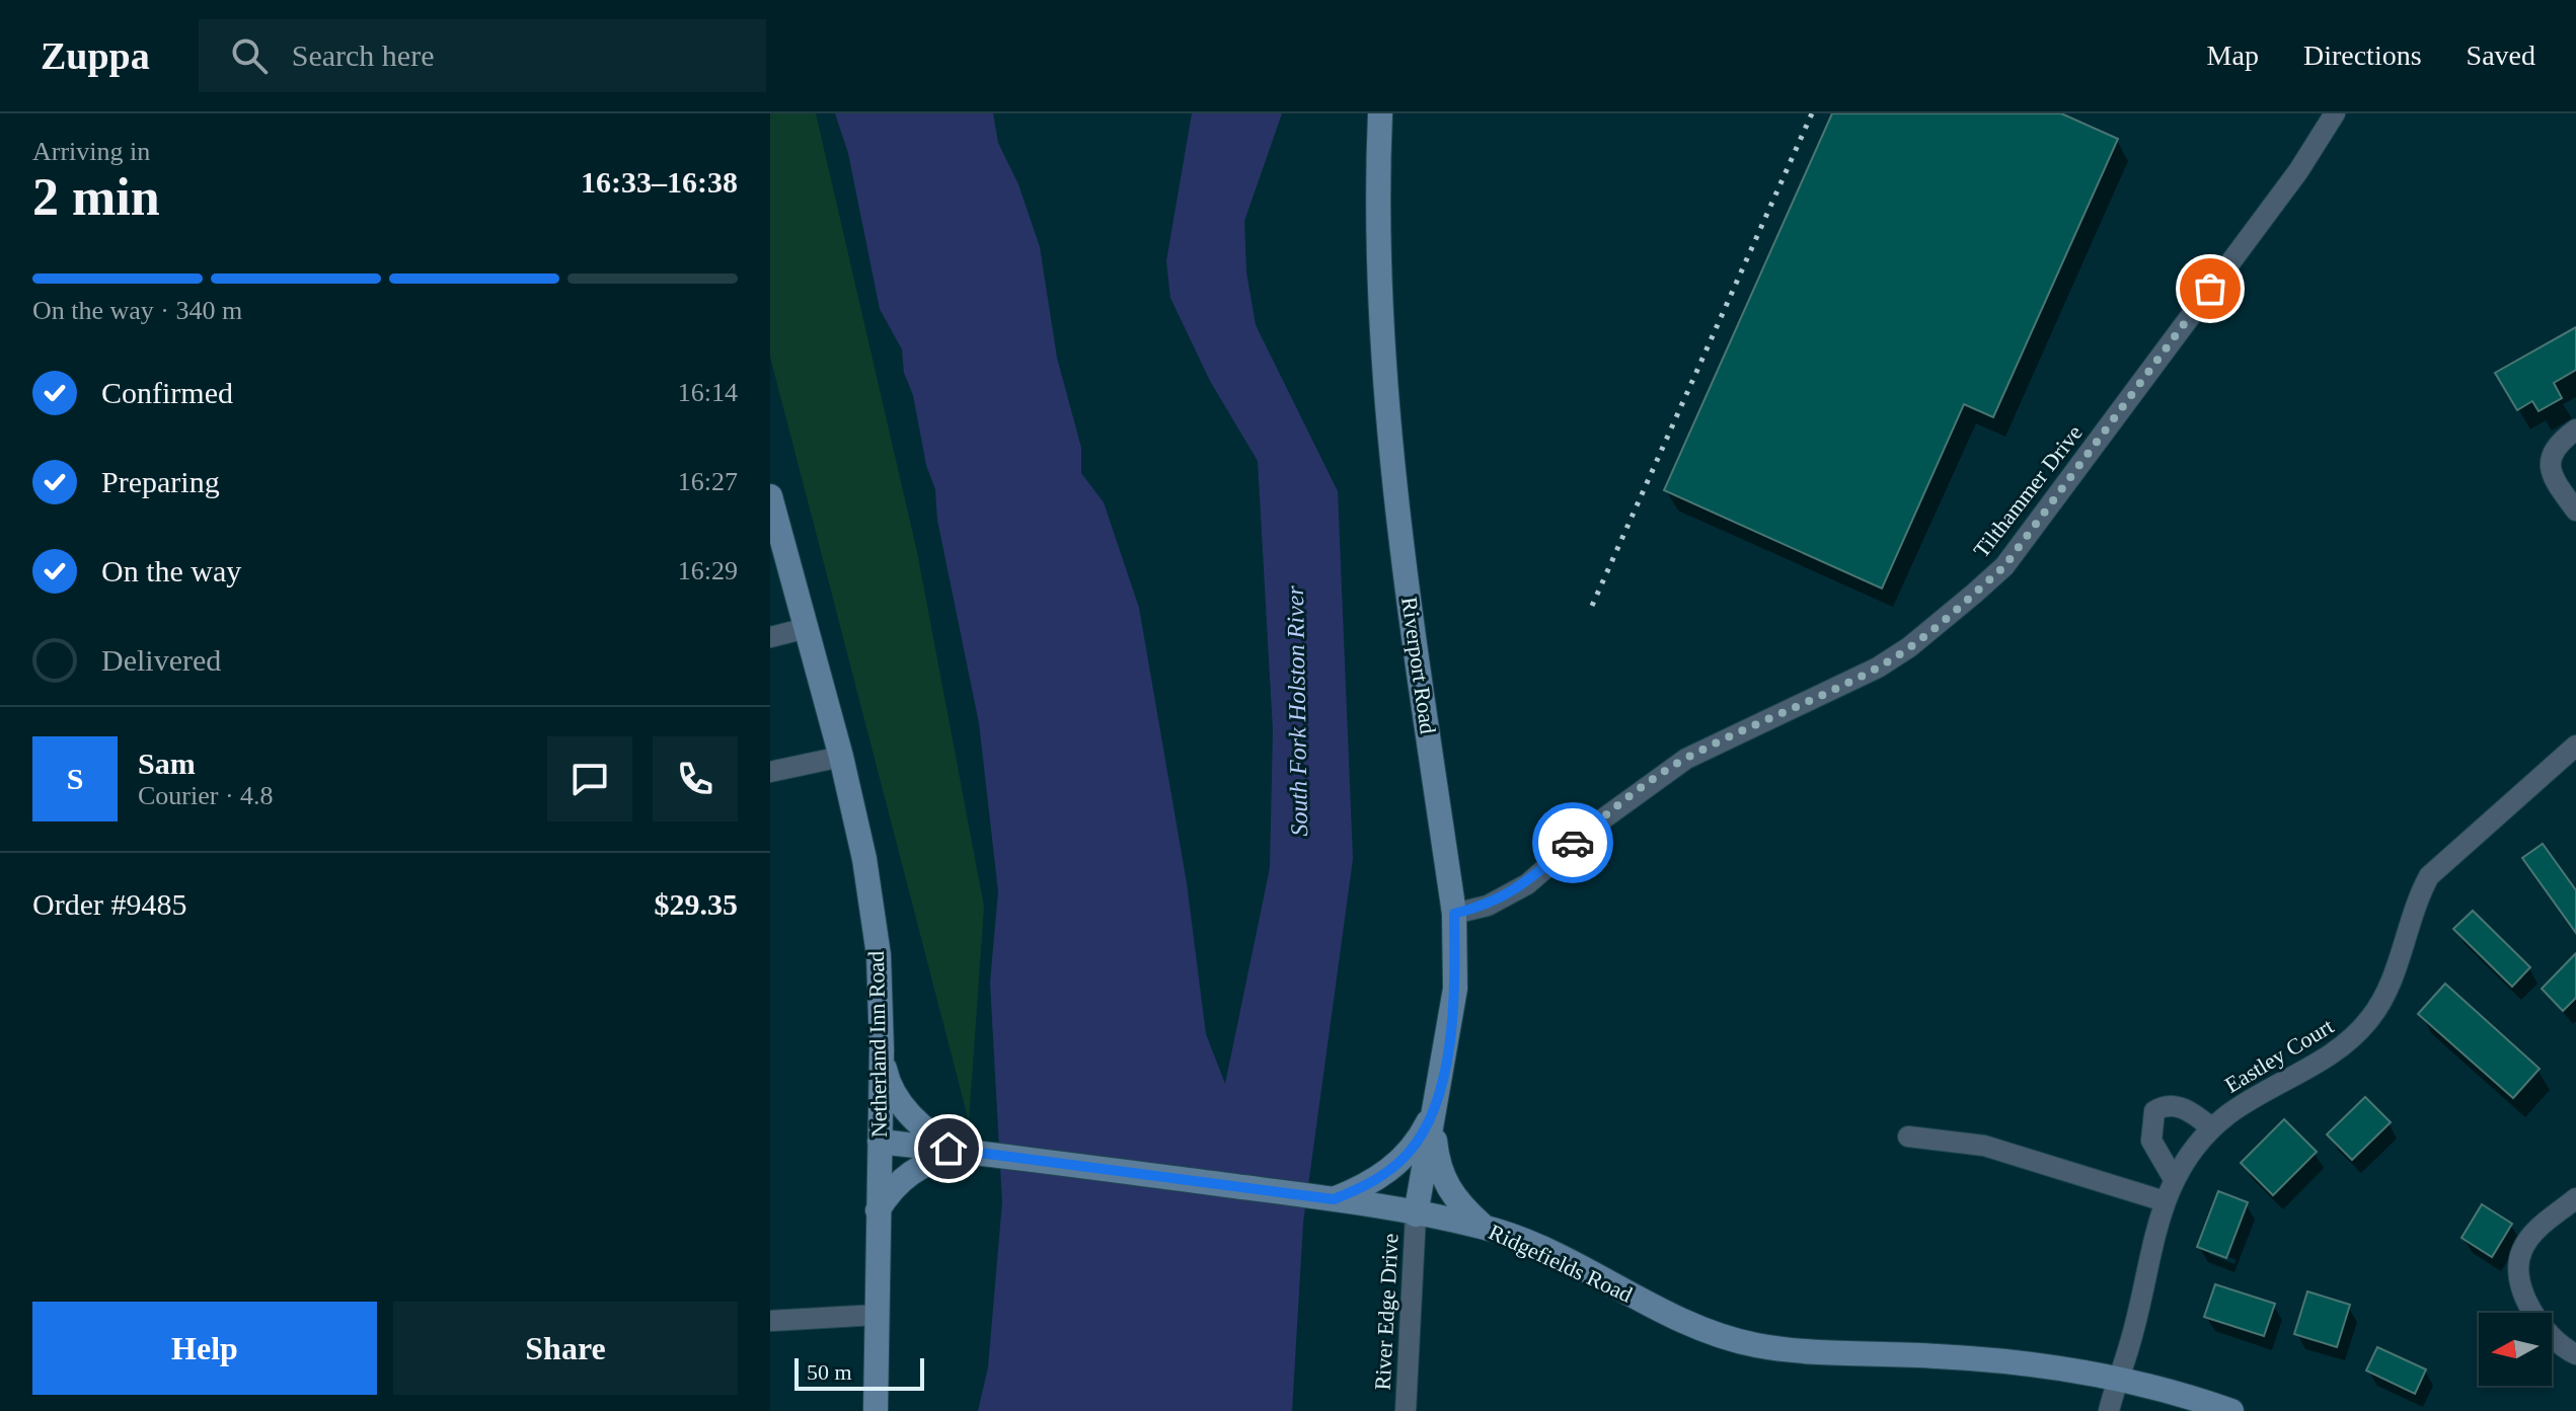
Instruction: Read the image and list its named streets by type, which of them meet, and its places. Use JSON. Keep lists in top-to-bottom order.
{
  "streets": {
    "main road": ["Riverport Road", "Netherland Inn Road", "Ridgefields Road"],
    "street": ["Tilthammer Drive", "Eastley Court", "River Edge Drive"]
  },
  "crossings": [
    ["Tilthammer Drive", "Riverport Road"],
    ["Riverport Road", "Ridgefields Road"],
    ["Riverport Road", "River Edge Drive"],
    ["Netherland Inn Road", "Ridgefields Road"],
    ["Eastley Court", "Ridgefields Road"],
    ["Ridgefields Road", "River Edge Drive"]
  ],
  "water": ["South Fork Holston River"],
  "scale_bar": "50 m",
  "north": "left",
  "page": {
    "header": "Zuppa",
    "search": "Search here",
    "nav": ["Map", "Directions", "Saved"],
    "heading": ["2 min", "Arriving in", "16:33–16:38"],
    "panel": [
      "Sam",
      "Courier · 4.8",
      "Order #9485",
      "$29.35"
    ],
    "bar": "On the way · 340 m",
    "list": [
      ["Confirmed", "16:14"],
      ["Preparing", "16:27"],
      ["On the way", "16:29"],
      "Delivered"
    ],
    "round": "S",
    "buttons": ["Help", "Share"],
    "scale": "50 m"
  }
}
